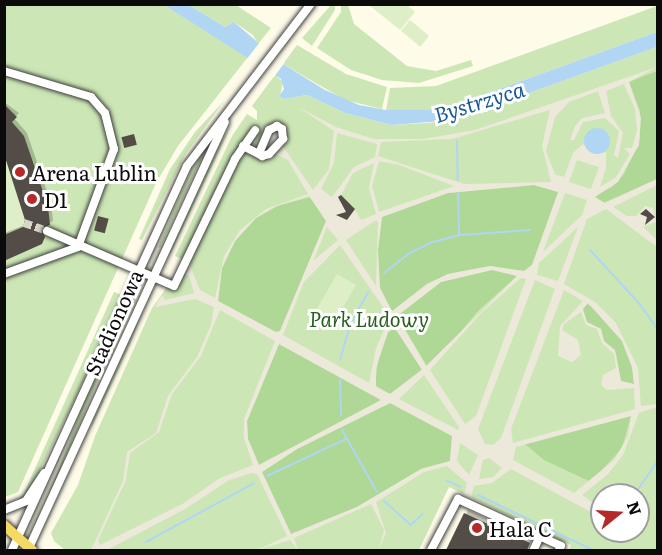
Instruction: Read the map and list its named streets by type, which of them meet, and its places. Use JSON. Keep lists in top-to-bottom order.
{
  "streets": {
    "street": ["Stadionowa"]
  },
  "water": ["Bystrzyca"],
  "parks": ["Park Ludowy"],
  "places": ["Arena Lublin", "D1", "Hala C"],
  "north": "right"
}
